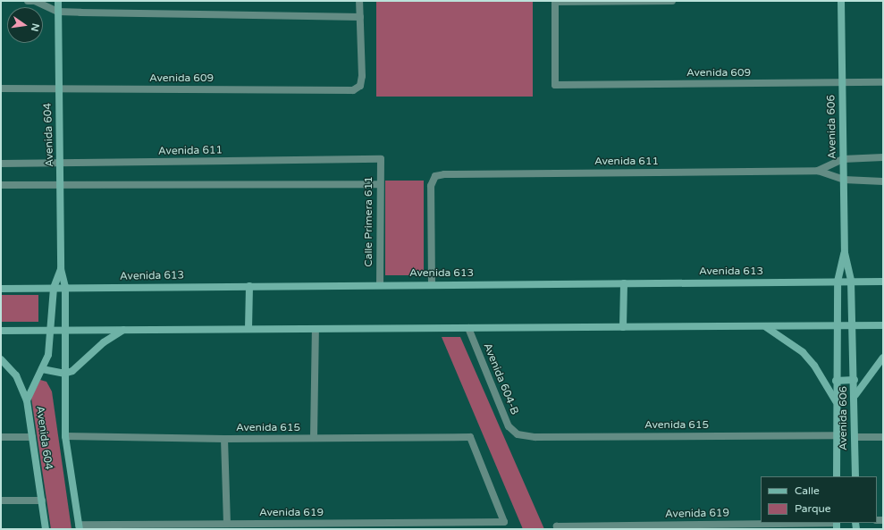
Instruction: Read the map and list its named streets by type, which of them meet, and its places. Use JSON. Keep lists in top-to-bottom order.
{
  "streets": {
    "street": [
      "Avenida 609",
      "Avenida 606",
      "Avenida 604",
      "Avenida 611",
      "Calle Primera 611",
      "Avenida 613",
      "Avenida 604-B",
      "Avenida 615",
      "Avenida 619"
    ]
  },
  "crossings": [
    ["Avenida 609", "Avenida 606"],
    ["Avenida 609", "Avenida 604"],
    ["Avenida 606", "Avenida 611"],
    ["Avenida 606", "Avenida 613"],
    ["Avenida 606", "Avenida 615"],
    ["Avenida 604", "Avenida 611"],
    ["Avenida 604", "Avenida 613"],
    ["Avenida 604", "Avenida 615"],
    ["Avenida 604", "Avenida 619"],
    ["Avenida 611", "Calle Primera 611"],
    ["Avenida 611", "Avenida 613"],
    ["Calle Primera 611", "Avenida 613"],
    ["Avenida 604-B", "Avenida 615"],
    ["Avenida 615", "Avenida 619"]
  ],
  "legend": ["Calle", "Parque"],
  "north": "right"
}
